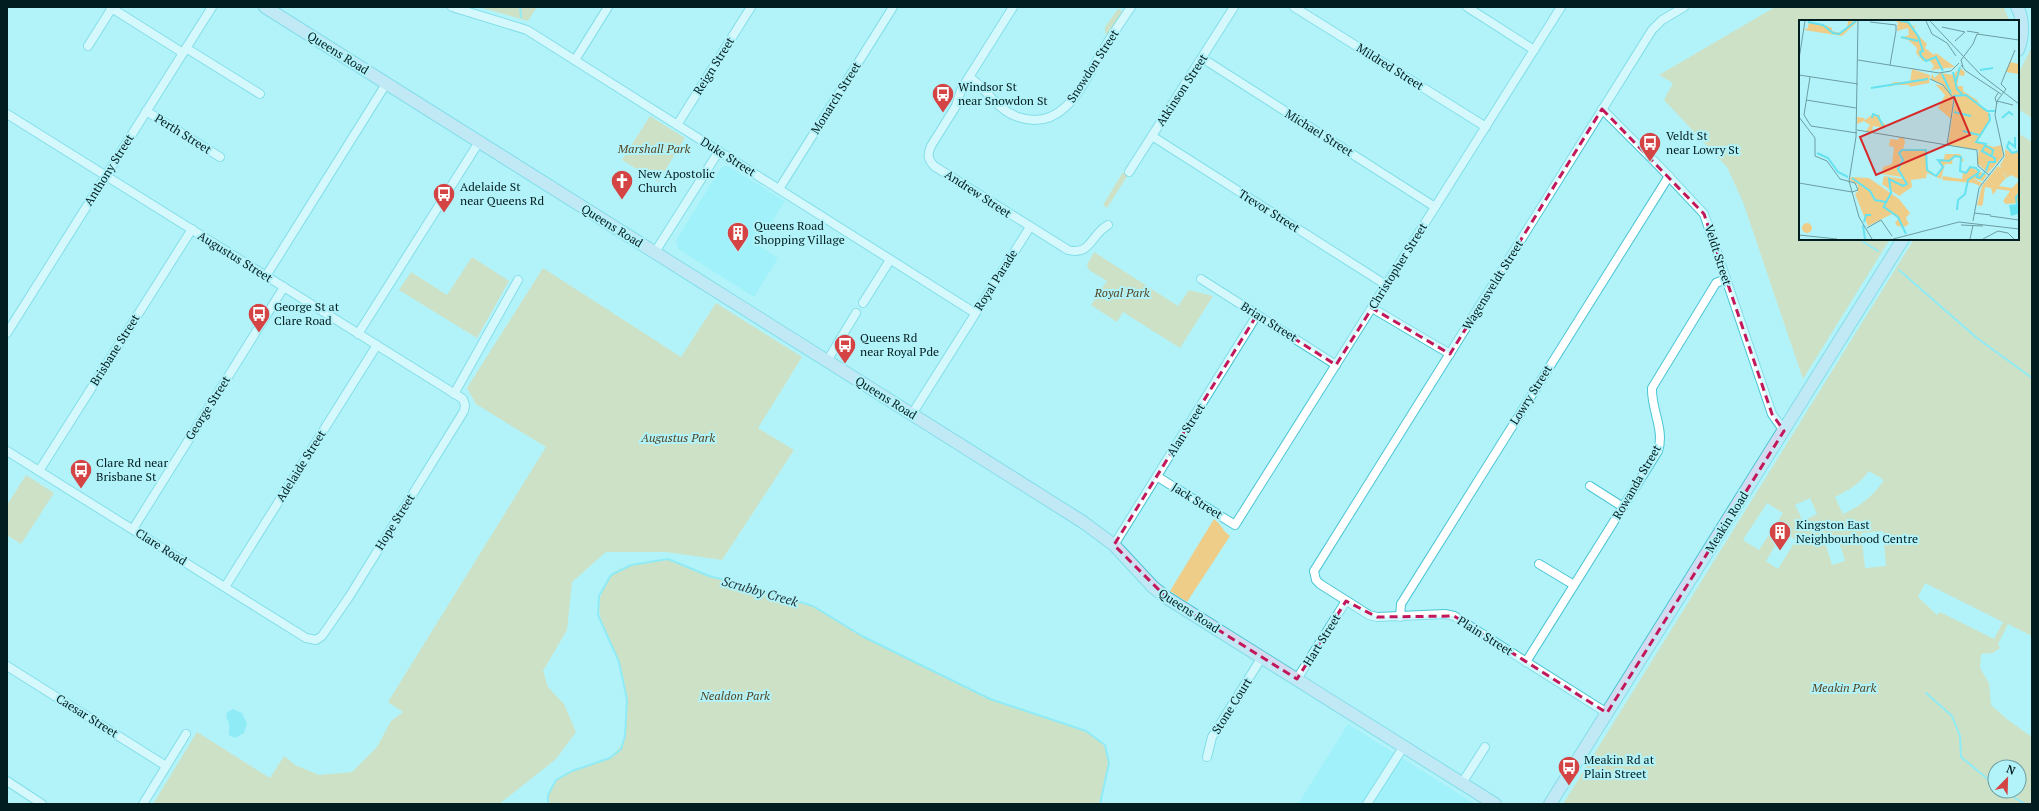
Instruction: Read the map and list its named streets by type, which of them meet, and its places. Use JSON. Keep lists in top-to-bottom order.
{
  "streets": {
    "street": [
      "Queens Road",
      "Reign Street",
      "Snowdon Street",
      "Mildred Street",
      "Atkinson Street",
      "Monarch Street",
      "Michael Street",
      "Perth Street",
      "Duke Street",
      "Anthony Street",
      "Andrew Street",
      "Trevor Street",
      "Veldt Street",
      "Augustus Street",
      "Christopher Street",
      "Royal Parade",
      "Wagensveldt Street",
      "Brian Street",
      "Brisbane Street",
      "Lowry Street",
      "George Street",
      "Alan Street",
      "Adelaide Street",
      "Rowanda Street",
      "Jack Street",
      "Hope Street",
      "Meakin Road",
      "Clare Road",
      "Plain Street",
      "Hart Street",
      "Stone Court",
      "Caesar Street"
    ]
  },
  "crossings": [
    ["Queens Road", "Royal Parade"],
    ["Queens Road", "Alan Street"],
    ["Queens Road", "Hart Street"],
    ["Queens Road", "Stone Court"],
    ["Reign Street", "Duke Street"],
    ["Snowdon Street", "Andrew Street"],
    ["Mildred Street", "Christopher Street"],
    ["Atkinson Street", "Michael Street"],
    ["Atkinson Street", "Trevor Street"],
    ["Monarch Street", "Duke Street"],
    ["Michael Street", "Christopher Street"],
    ["Perth Street", "Anthony Street"],
    ["Duke Street", "Royal Parade"],
    ["Anthony Street", "Augustus Street"],
    ["Andrew Street", "Royal Parade"],
    ["Trevor Street", "Christopher Street"],
    ["Veldt Street", "Wagensveldt Street"],
    ["Veldt Street", "Lowry Street"],
    ["Veldt Street", "Rowanda Street"],
    ["Veldt Street", "Meakin Road"],
    ["Augustus Street", "Brisbane Street"],
    ["Augustus Street", "George Street"],
    ["Augustus Street", "Adelaide Street"],
    ["Augustus Street", "Hope Street"],
    ["Christopher Street", "Brian Street"],
    ["Christopher Street", "Jack Street"],
    ["Wagensveldt Street", "Plain Street"],
    ["Brian Street", "Alan Street"],
    ["Brisbane Street", "Clare Road"],
    ["Lowry Street", "Plain Street"],
    ["George Street", "Clare Road"],
    ["Alan Street", "Jack Street"],
    ["Adelaide Street", "Clare Road"],
    ["Rowanda Street", "Plain Street"],
    ["Hope Street", "Clare Road"],
    ["Meakin Road", "Plain Street"],
    ["Plain Street", "Hart Street"]
  ],
  "water": ["Scrubby Creek"],
  "parks": [
    "Marshall Park",
    "Royal Park",
    "Augustus Park",
    "Meakin Park",
    "Nealdon Park"
  ],
  "places": {
    "bus stop": [
      "Windsor St near Snowdon St",
      "Veldt St near Lowry St",
      "Adelaide St near Queens Rd",
      "George St at Clare Road",
      "Queens Rd near Royal Pde",
      "Clare Rd near Brisbane St",
      "Meakin Rd at Plain Street"
    ],
    "church": ["New Apostolic Church"],
    "building": ["Queens Road Shopping Village", "Kingston East Neighbourhood Centre"]
  },
  "north": "top right"
}
